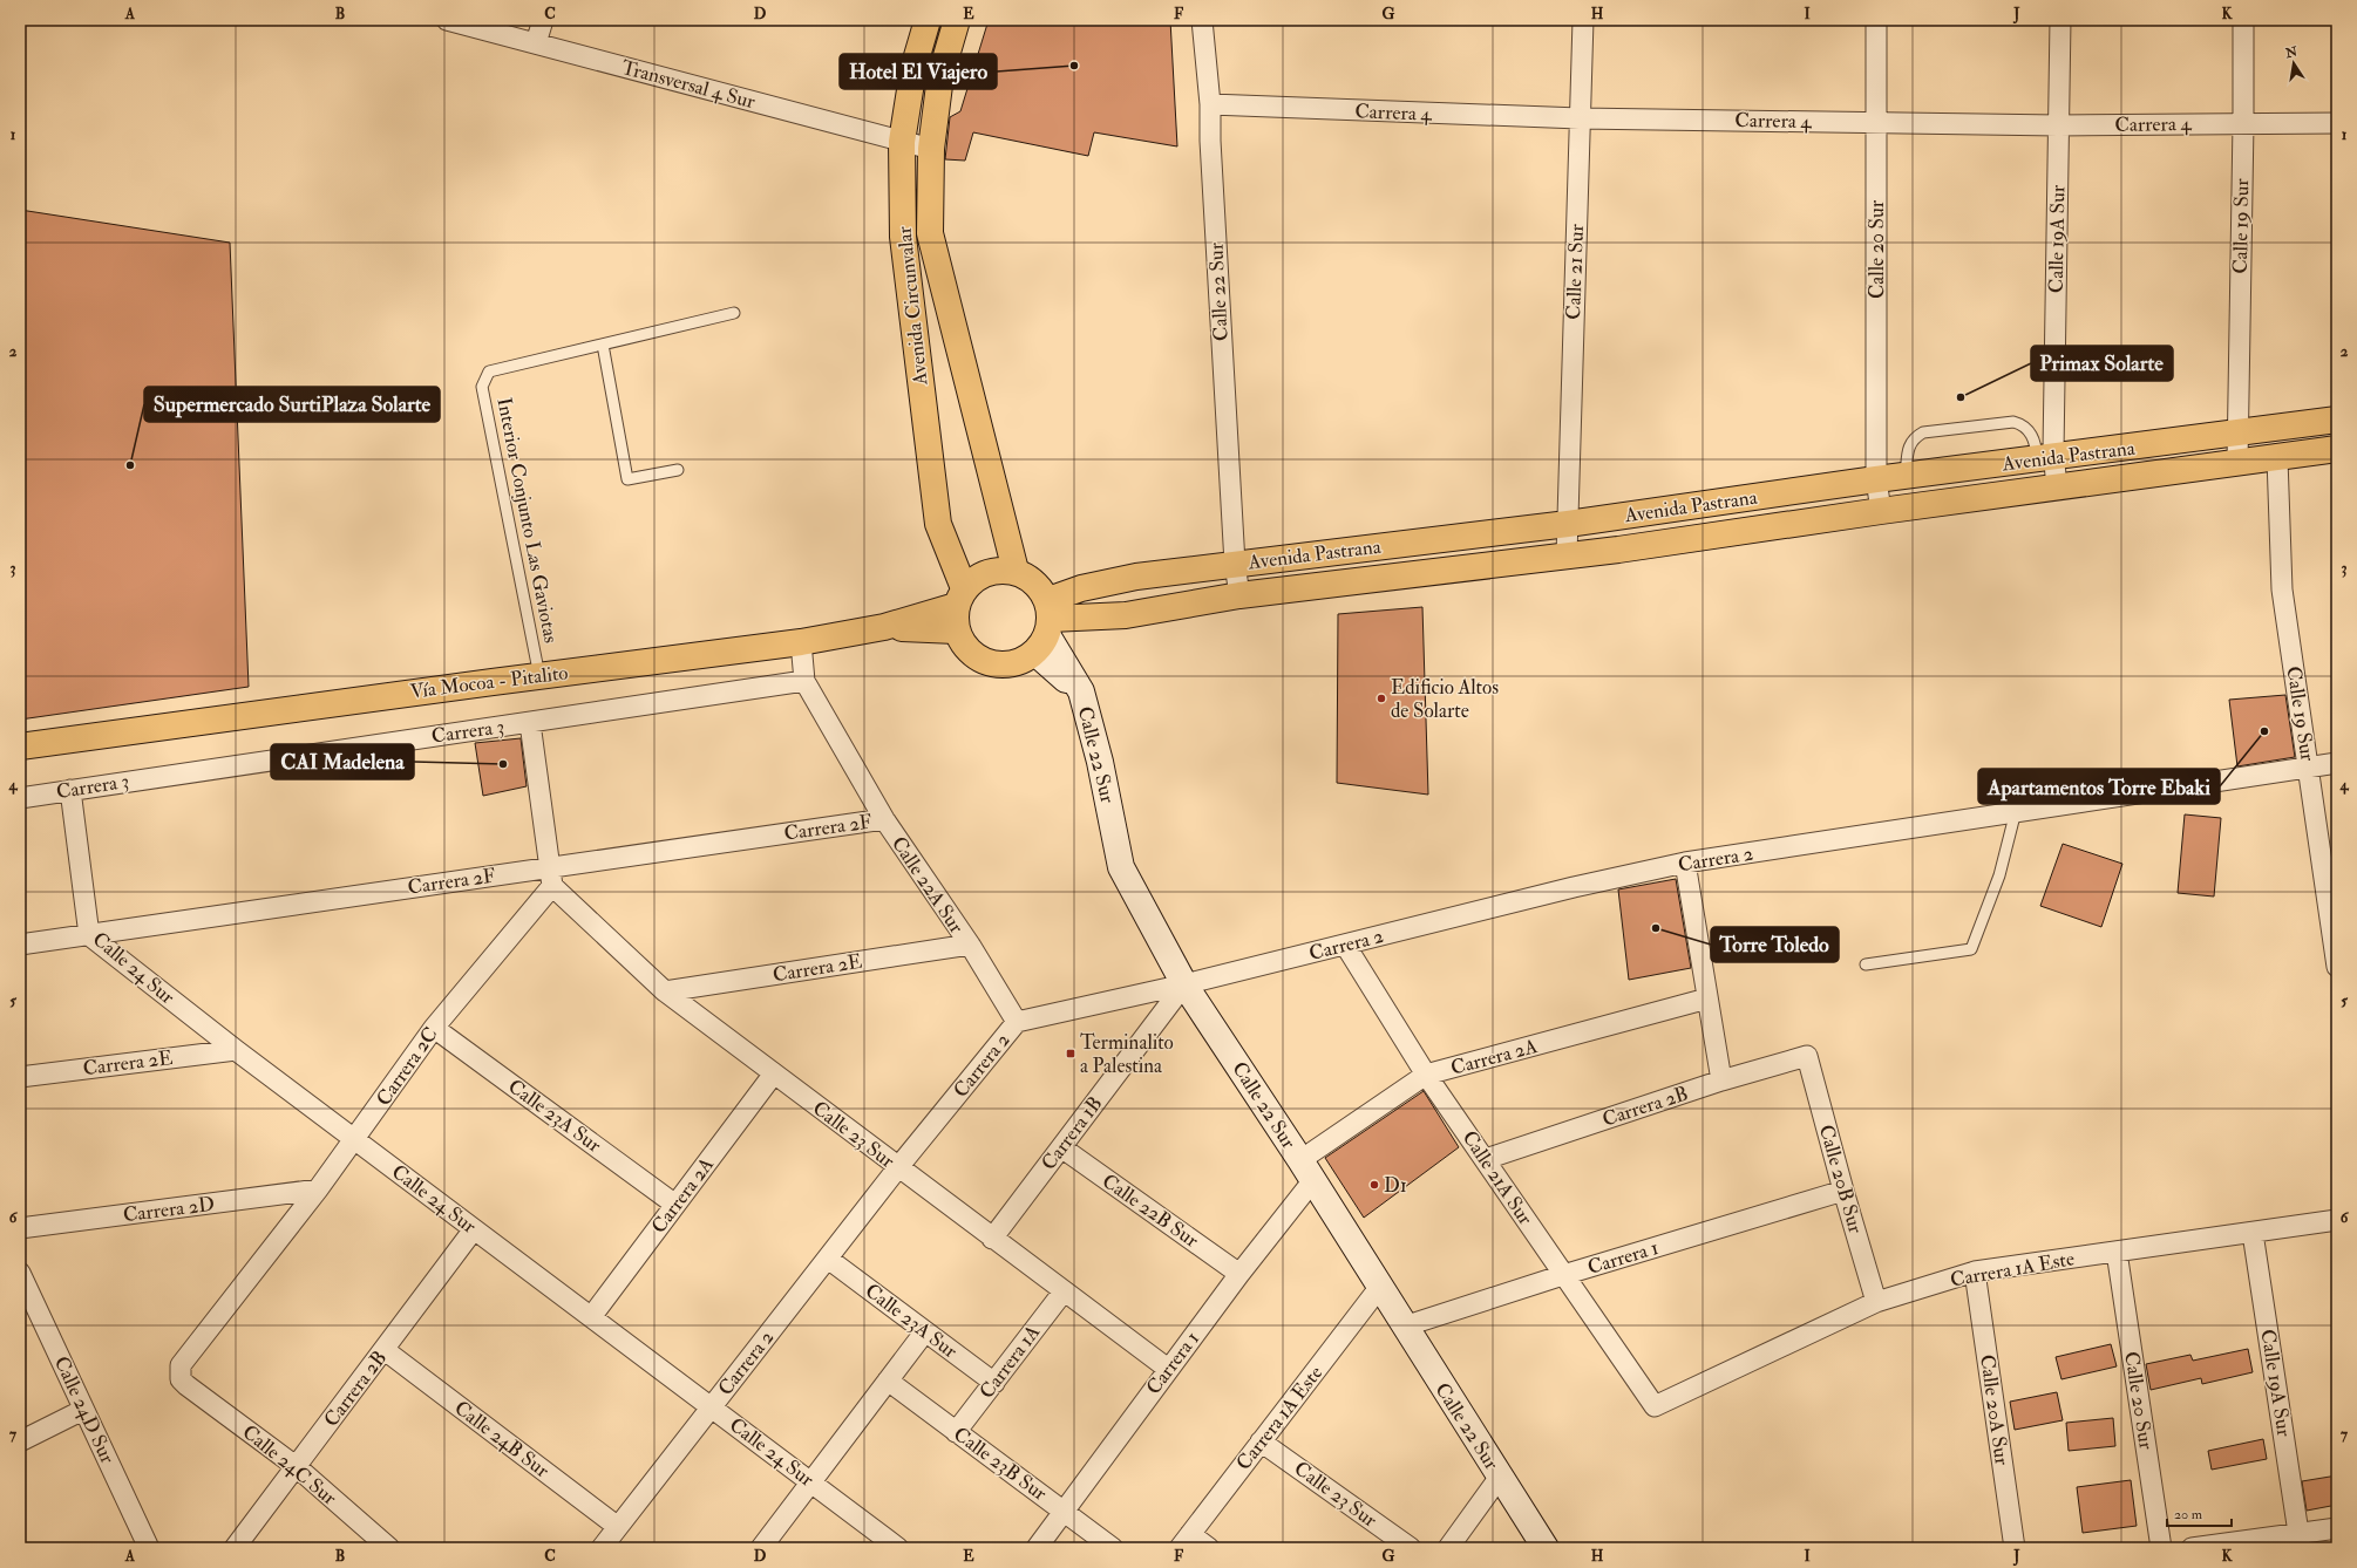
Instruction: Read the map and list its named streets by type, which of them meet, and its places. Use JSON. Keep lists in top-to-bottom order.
{
  "streets": {
    "main road": [
      "Calle 22 Sur",
      "Avenida Circunvalar",
      "Avenida Pastrana",
      "Vía Mocoa - Pitalito"
    ],
    "street": [
      "Transversal 4 Sur",
      "Carrera 4",
      "Calle 19 Sur",
      "Calle 19A Sur",
      "Calle 20 Sur",
      "Calle 21 Sur",
      "Carrera 3",
      "Carrera 2F",
      "Carrera 2",
      "Calle 22A Sur",
      "Calle 24 Sur",
      "Carrera 2E",
      "Carrera 2A",
      "Carrera 2C",
      "Carrera 2B",
      "Calle 23A Sur",
      "Carrera 1B",
      "Calle 23 Sur",
      "Calle 21A Sur",
      "Calle 20B Sur",
      "Carrera 2D",
      "Calle 22B Sur",
      "Carrera 1",
      "Carrera 1A Este",
      "Carrera 1A",
      "Calle 24D Sur",
      "Calle 20A Sur",
      "Calle 24B Sur",
      "Calle 23B Sur",
      "Calle 24C Sur"
    ],
    "lane": ["Interior Conjunto Las Gaviotas"]
  },
  "crossings": [
    ["Transversal 4 Sur", "Avenida Circunvalar"],
    ["Carrera 4", "Calle 19 Sur"],
    ["Carrera 4", "Calle 19A Sur"],
    ["Carrera 4", "Calle 20 Sur"],
    ["Carrera 4", "Calle 21 Sur"],
    ["Carrera 4", "Calle 22 Sur"],
    ["Calle 19 Sur", "Avenida Pastrana"],
    ["Calle 19 Sur", "Carrera 2"],
    ["Calle 19A Sur", "Avenida Pastrana"],
    ["Calle 19A Sur", "Carrera 1A Este"],
    ["Calle 20 Sur", "Avenida Pastrana"],
    ["Calle 20 Sur", "Carrera 1A Este"],
    ["Calle 21 Sur", "Avenida Pastrana"],
    ["Calle 22 Sur", "Avenida Circunvalar"],
    ["Calle 22 Sur", "Avenida Pastrana"],
    ["Calle 22 Sur", "Vía Mocoa - Pitalito"],
    ["Calle 22 Sur", "Carrera 2"],
    ["Calle 22 Sur", "Carrera 2A"],
    ["Calle 22 Sur", "Carrera 1B"],
    ["Calle 22 Sur", "Carrera 1"],
    ["Calle 22 Sur", "Carrera 1A Este"],
    ["Avenida Circunvalar", "Avenida Pastrana"],
    ["Avenida Circunvalar", "Vía Mocoa - Pitalito"],
    ["Avenida Pastrana", "Vía Mocoa - Pitalito"],
    ["Interior Conjunto Las Gaviotas", "Vía Mocoa - Pitalito"],
    ["Vía Mocoa - Pitalito", "Calle 22A Sur"],
    ["Carrera 3", "Calle 22A Sur"],
    ["Carrera 3", "Calle 24 Sur"],
    ["Carrera 2F", "Calle 22A Sur"],
    ["Carrera 2F", "Calle 24 Sur"],
    ["Carrera 2F", "Carrera 2C"],
    ["Carrera 2F", "Calle 23 Sur"],
    ["Carrera 2", "Calle 22A Sur"],
    ["Carrera 2", "Calle 24 Sur"],
    ["Carrera 2", "Calle 23A Sur"],
    ["Carrera 2", "Carrera 1B"],
    ["Carrera 2", "Calle 23 Sur"],
    ["Carrera 2", "Calle 21A Sur"],
    ["Carrera 2", "Calle 24B Sur"],
    ["Calle 22A Sur", "Carrera 2E"],
    ["Calle 24 Sur", "Carrera 2E"],
    ["Calle 24 Sur", "Carrera 2A"],
    ["Calle 24 Sur", "Carrera 2C"],
    ["Calle 24 Sur", "Carrera 2B"],
    ["Carrera 2E", "Calle 23 Sur"],
    ["Carrera 2A", "Calle 23A Sur"],
    ["Carrera 2A", "Calle 23 Sur"],
    ["Carrera 2A", "Calle 21A Sur"],
    ["Carrera 2A", "Carrera 1"],
    ["Carrera 2C", "Calle 23A Sur"],
    ["Carrera 2C", "Calle 23 Sur"],
    ["Carrera 2C", "Carrera 2D"],
    ["Carrera 2C", "Calle 24C Sur"],
    ["Carrera 2B", "Calle 21A Sur"],
    ["Carrera 2B", "Calle 20B Sur"],
    ["Carrera 2B", "Calle 24B Sur"],
    ["Carrera 2B", "Calle 24C Sur"],
    ["Calle 23A Sur", "Carrera 1A"],
    ["Carrera 1B", "Calle 23 Sur"],
    ["Carrera 1B", "Calle 22B Sur"],
    ["Calle 23 Sur", "Carrera 1"],
    ["Calle 23 Sur", "Carrera 1A Este"],
    ["Calle 23 Sur", "Carrera 1A"],
    ["Calle 21A Sur", "Carrera 1"],
    ["Calle 21A Sur", "Carrera 1A Este"],
    ["Calle 20B Sur", "Carrera 1"],
    ["Calle 20B Sur", "Carrera 1A Este"],
    ["Calle 22B Sur", "Carrera 1"],
    ["Carrera 1", "Calle 23B Sur"],
    ["Carrera 1A Este", "Calle 20A Sur"],
    ["Carrera 1A", "Calle 23B Sur"]
  ],
  "places": {
    "other": [
      "Hotel El Viajero",
      "Primax Solarte",
      "Supermercado SurtiPlaza Solarte",
      "Edificio Altos de Solarte",
      "Apartamentos Torre Ebaki",
      "CAI Madelena",
      "Torre Toledo",
      "D1"
    ],
    "transit": ["Terminalito a Palestina"]
  },
  "scale_bar": "20 m",
  "north": "top",
  "grid": {
    "columns": [
      "A",
      "B",
      "C",
      "D",
      "E",
      "F",
      "G",
      "H",
      "I",
      "J",
      "K"
    ],
    "rows": [
      "1",
      "2",
      "3",
      "4",
      "5",
      "6",
      "7"
    ]
  }
}
